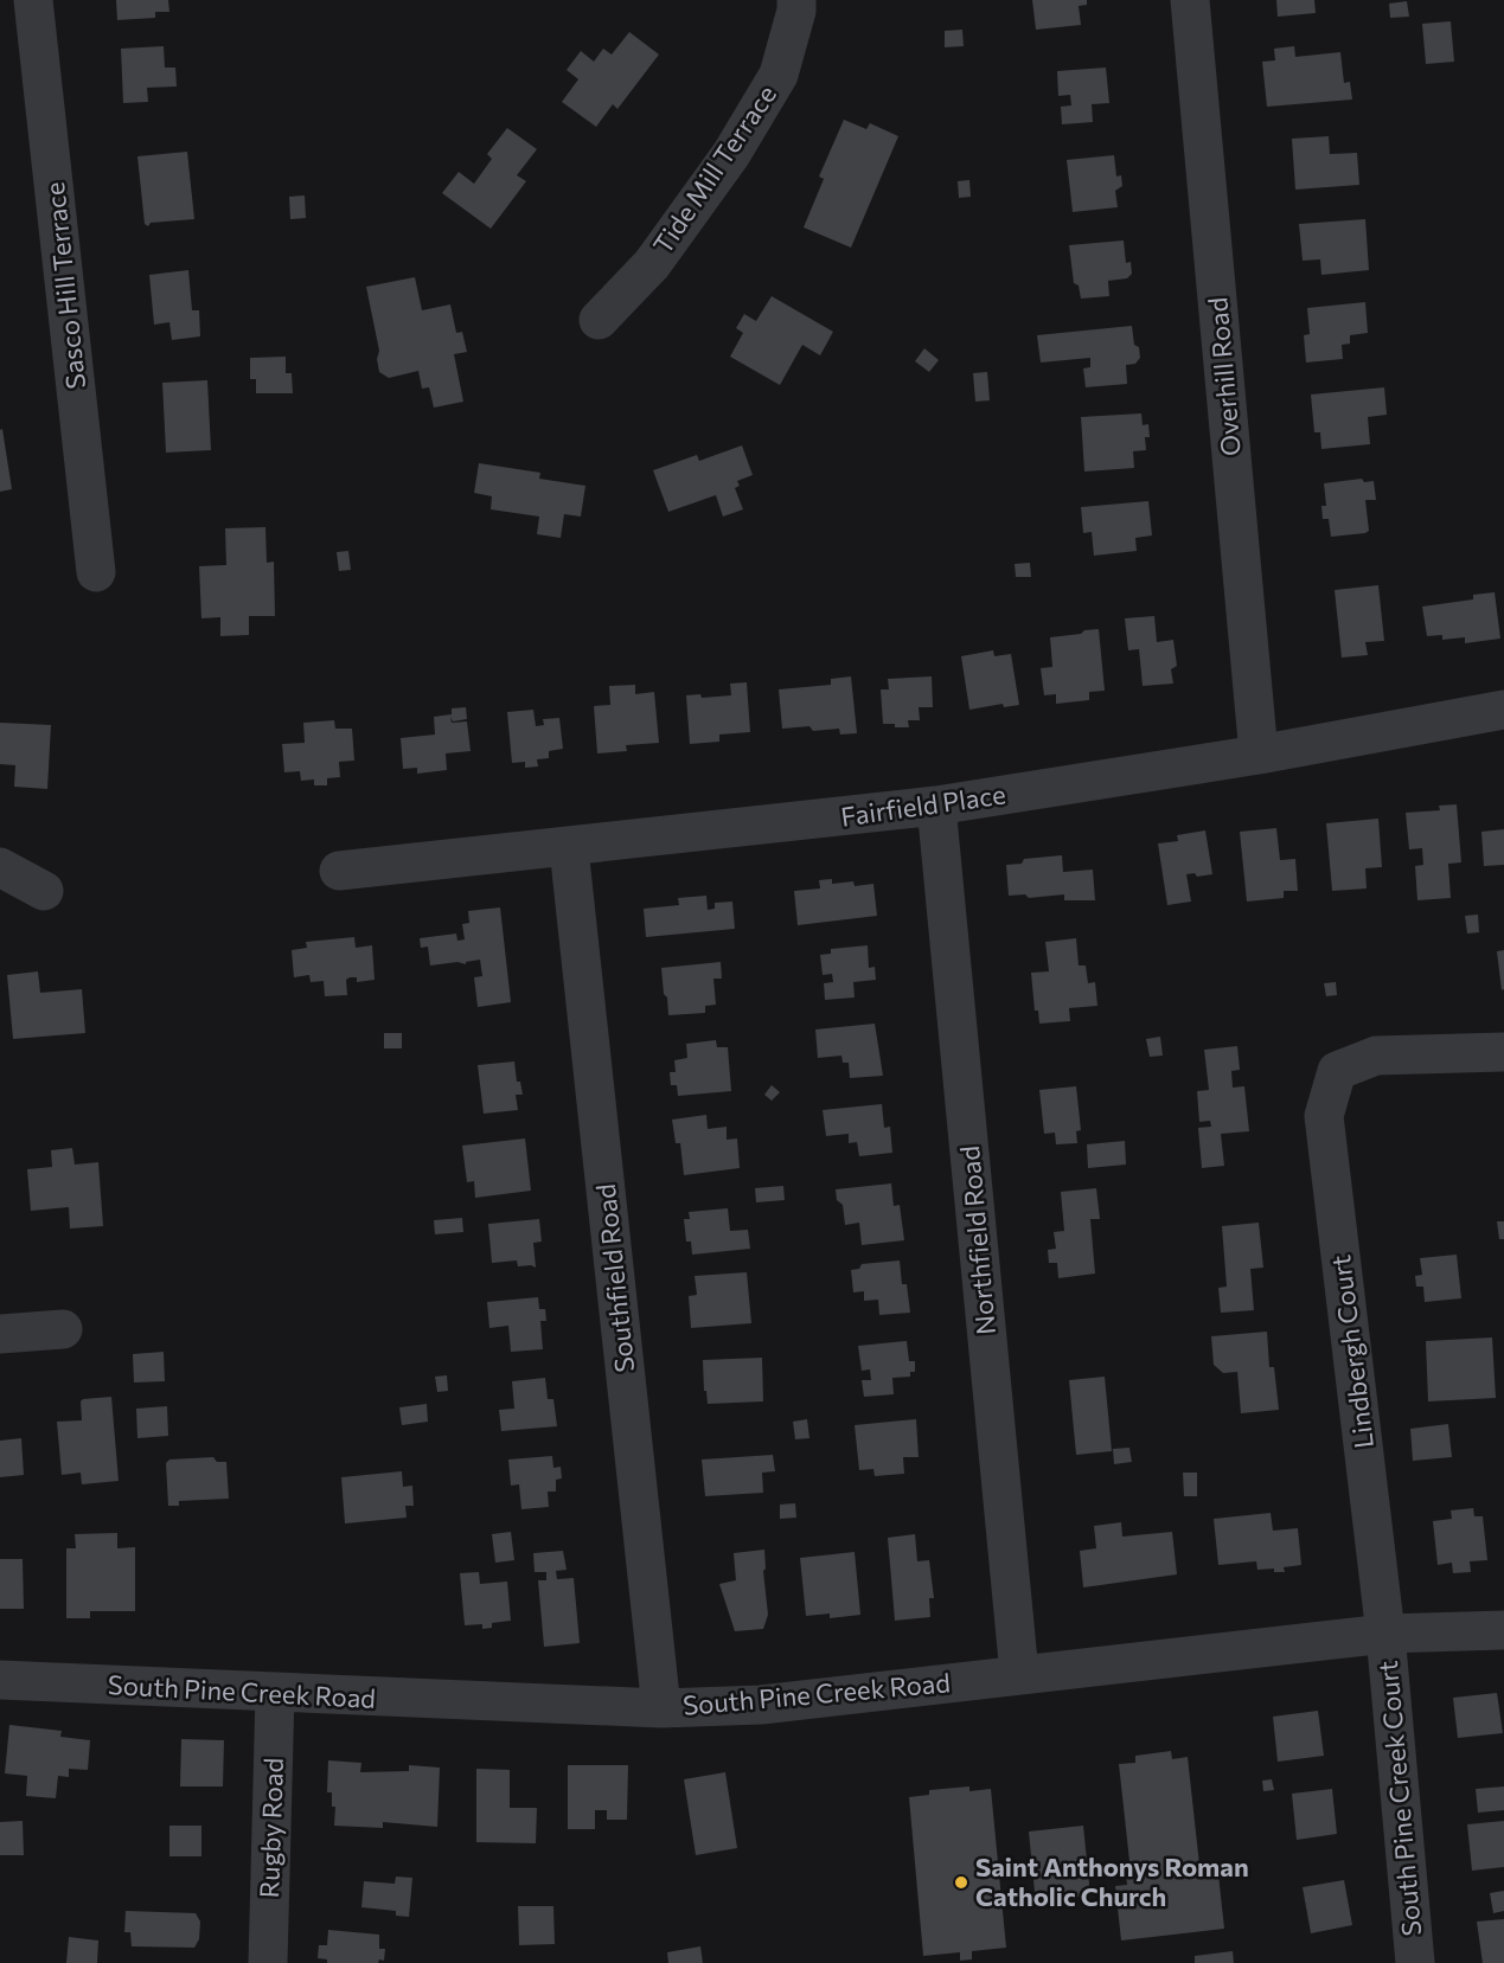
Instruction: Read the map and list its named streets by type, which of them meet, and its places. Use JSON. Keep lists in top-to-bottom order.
{
  "streets": {
    "street": [
      "Tide Mill Terrace",
      "Sasco Hill Terrace",
      "Overhill Road",
      "Fairfield Place",
      "Northfield Road",
      "Southfield Road",
      "Lindbergh Court",
      "South Pine Creek Road",
      "South Pine Creek Court",
      "Rugby Road"
    ]
  },
  "crossings": [
    ["Overhill Road", "Fairfield Place"],
    ["Fairfield Place", "Northfield Road"],
    ["Fairfield Place", "Southfield Road"],
    ["Northfield Road", "South Pine Creek Road"],
    ["Southfield Road", "South Pine Creek Road"],
    ["Lindbergh Court", "South Pine Creek Road"],
    ["Lindbergh Court", "South Pine Creek Court"],
    ["South Pine Creek Road", "South Pine Creek Court"],
    ["South Pine Creek Road", "Rugby Road"]
  ],
  "places": ["Saint Anthonys Roman Catholic Church"]
}
